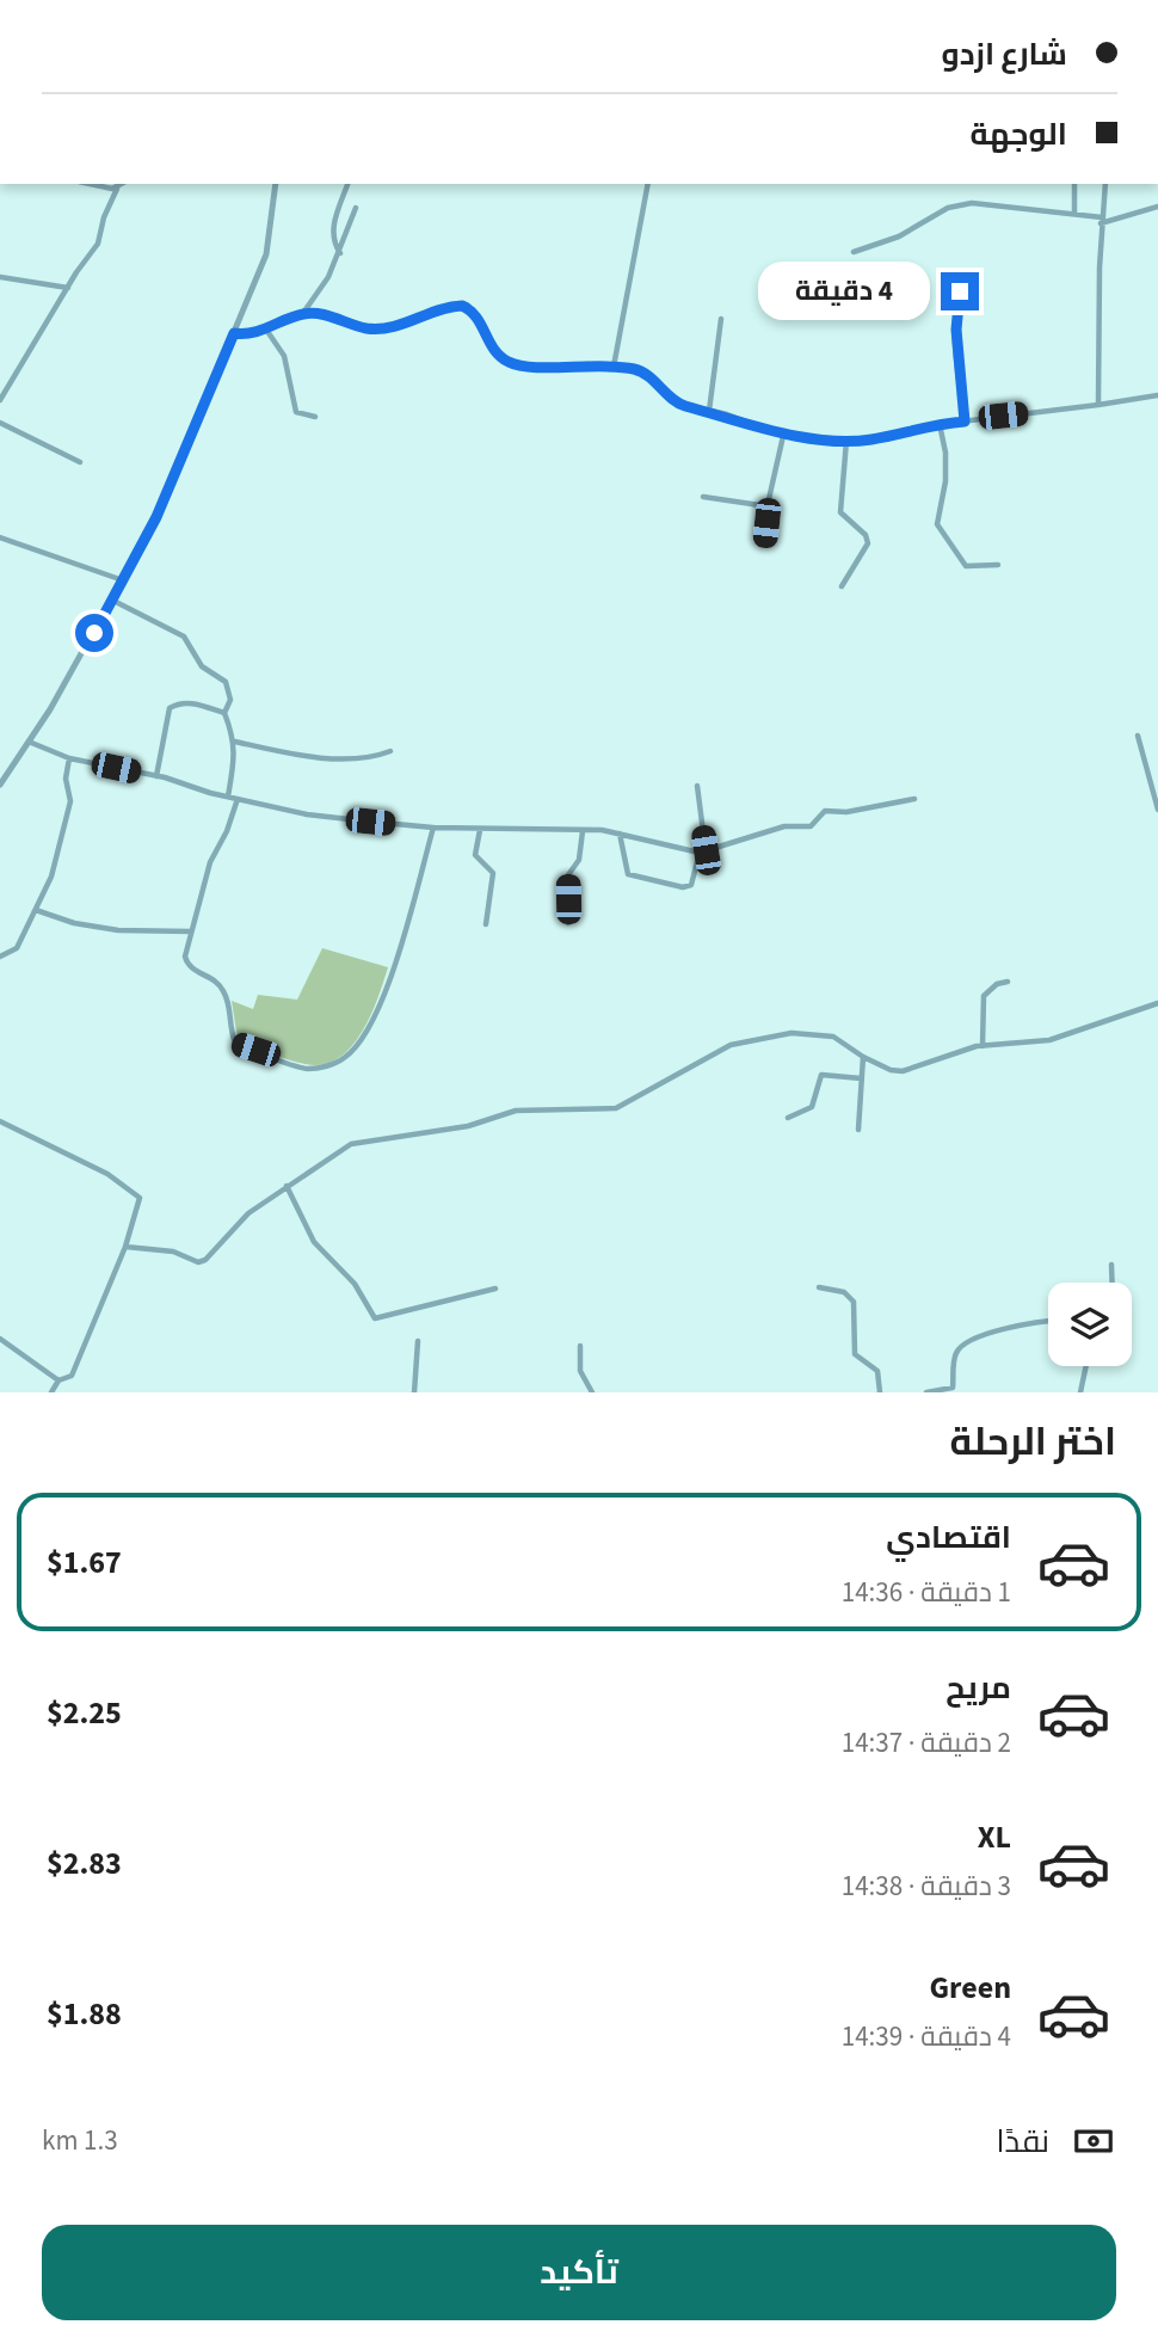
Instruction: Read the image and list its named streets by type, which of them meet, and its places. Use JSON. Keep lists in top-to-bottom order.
{
  "page": {
    "banner": ["شارع ازدو", "الوجهة"],
    "bubble": "4 دقيقة",
    "heading": "اختر الرحلة",
    "list": [
      {
        "name": "اقتصادي",
        "note": "1 دقيقة · 14:36",
        "value": "$1.67"
      },
      {
        "name": "مريح",
        "note": "2 دقيقة · 14:37",
        "value": "$2.25"
      },
      {
        "name": "XL",
        "note": "3 دقيقة · 14:38",
        "value": "$2.83"
      },
      {
        "name": "Green",
        "note": "4 دقيقة · 14:39",
        "value": "$1.88"
      }
    ],
    "pay": ["نقدًا", "1.3 km"],
    "buttons": "تأكيد"
  }
}
